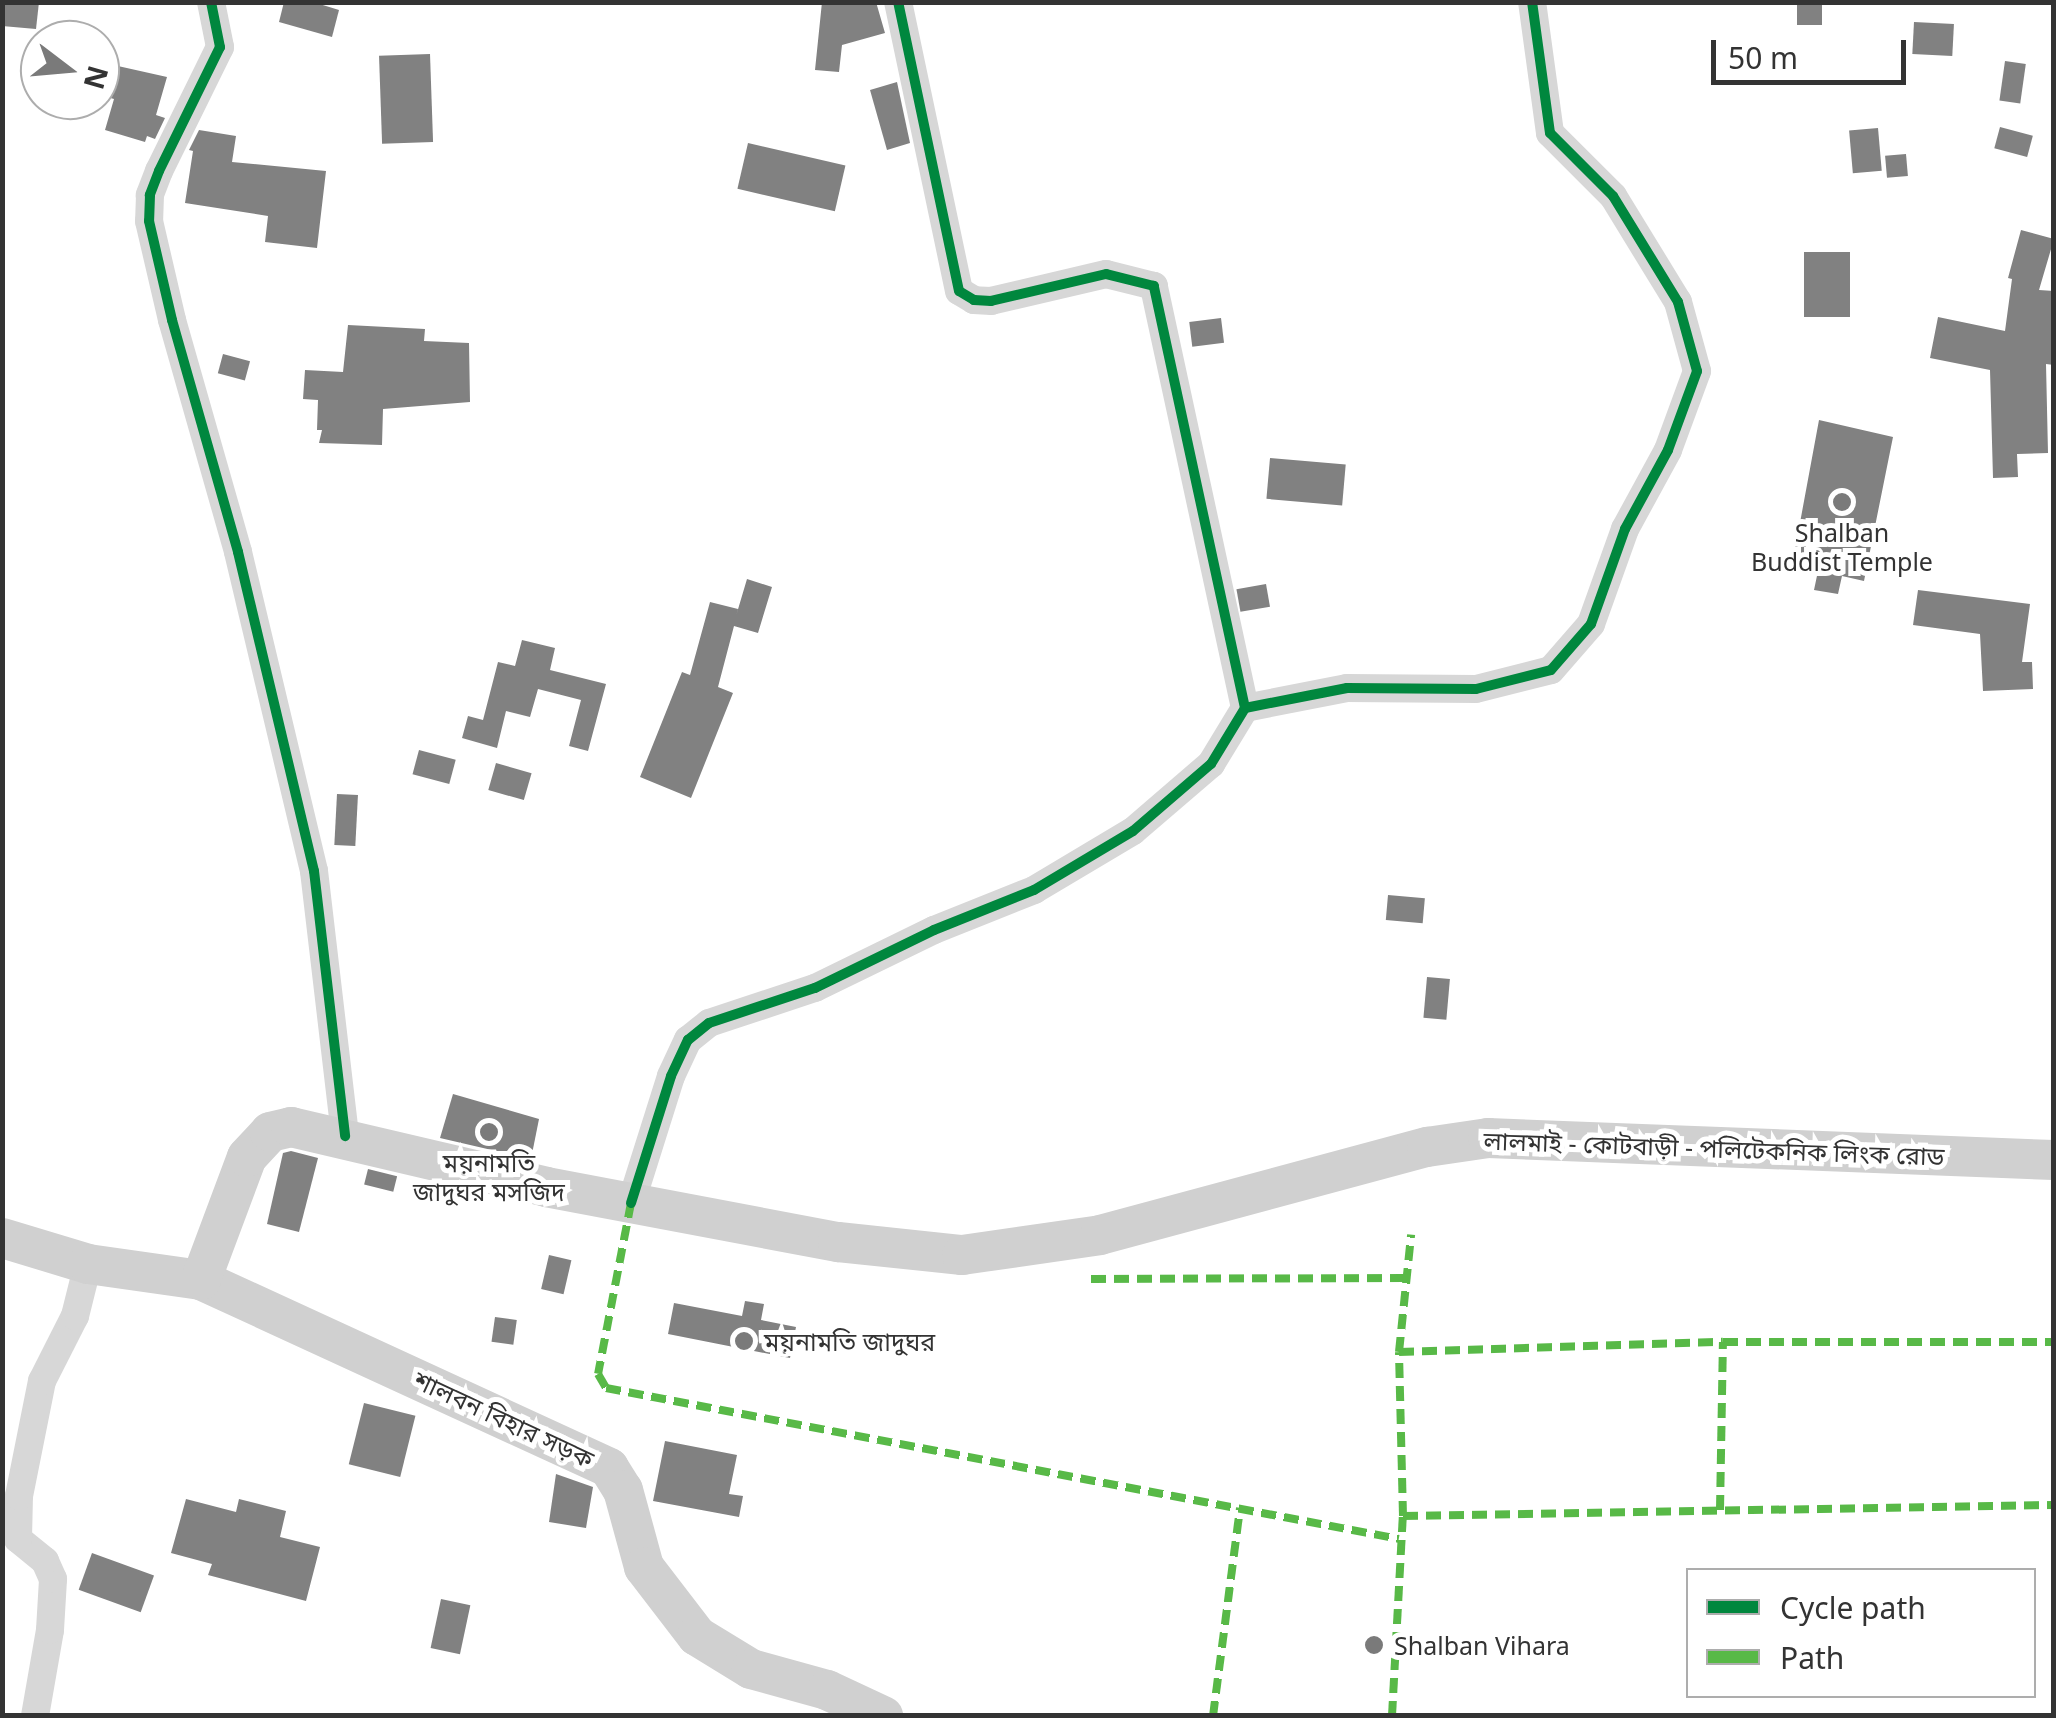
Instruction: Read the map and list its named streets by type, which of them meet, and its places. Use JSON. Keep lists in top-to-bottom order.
{
  "streets": {
    "main road": ["লালমাই - কোটবাড়ী - পলিটেকনিক লিংক রোড", "শালবন বিহার সড়ক"]
  },
  "crossings": [
    ["লালমাই - কোটবাড়ী - পলিটেকনিক লিংক রোড", "শালবন বিহার সড়ক"]
  ],
  "places": [
    "Shalban Buddist Temple",
    "ময়নামতি জাদুঘর মসজিদ",
    "ময়নামতি জাদুঘর",
    "Shalban Vihara"
  ],
  "legend": ["Cycle path", "Path"],
  "scale_bar": "50 m",
  "north": "right"
}
